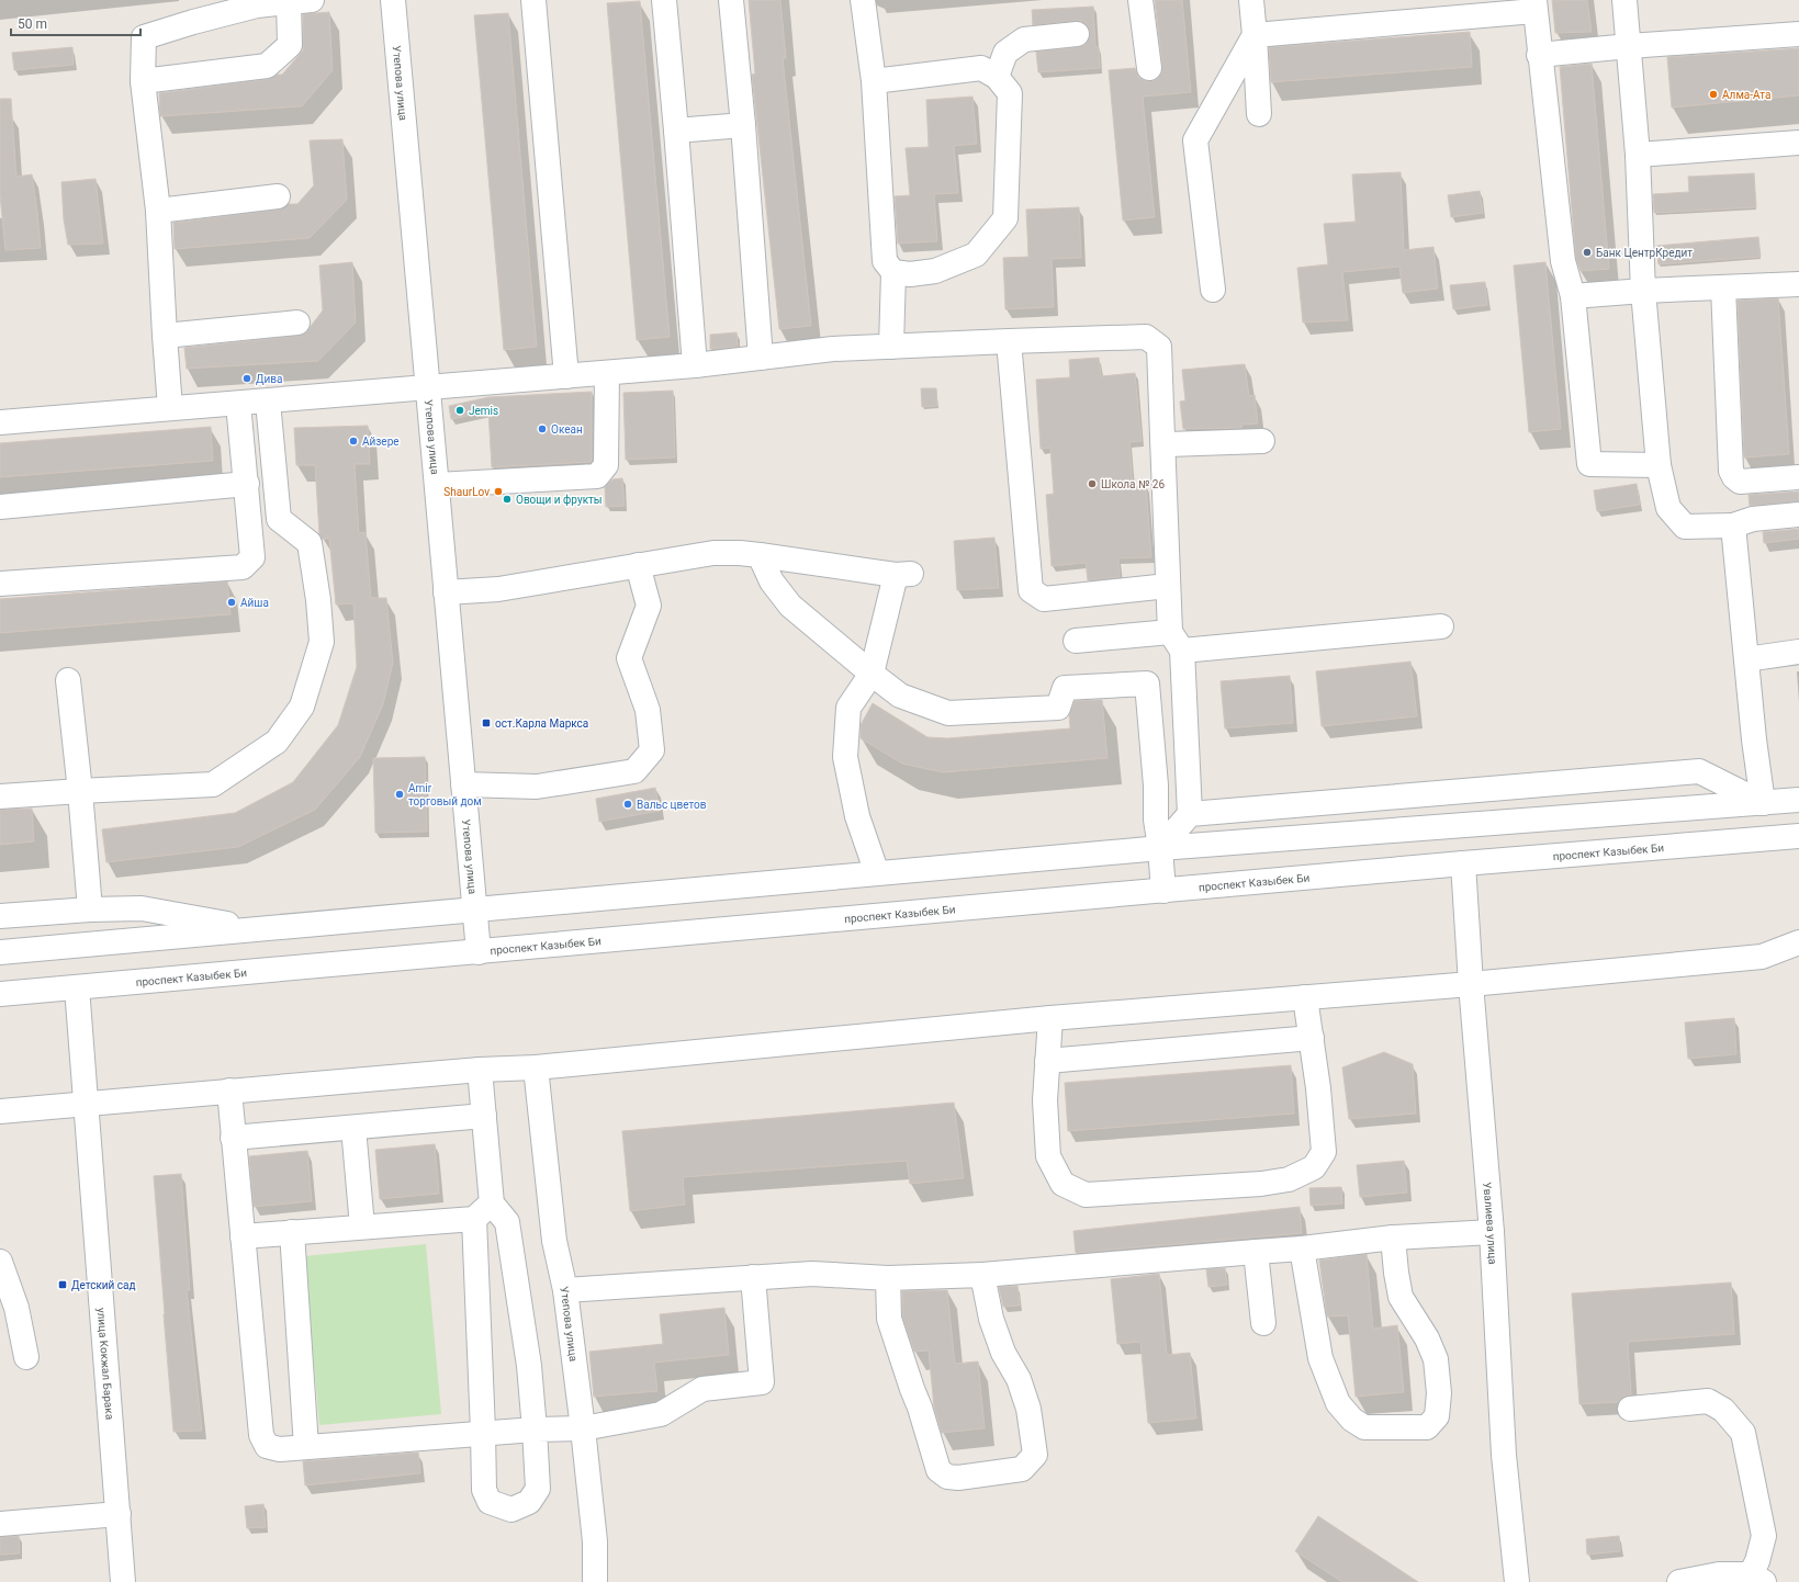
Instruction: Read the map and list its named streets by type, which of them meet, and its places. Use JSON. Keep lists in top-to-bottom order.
{
  "streets": {
    "street": [
      "Утепова улица",
      "проспект Казыбек Би",
      "Увалиева улица",
      "улица Кокжал Барака"
    ]
  },
  "crossings": [
    ["Утепова улица", "проспект Казыбек Би"],
    ["проспект Казыбек Би", "Увалиева улица"],
    ["проспект Казыбек Би", "улица Кокжал Барака"]
  ],
  "places": {
    "other": [
      "Алма-Ата",
      "Банк ЦентрКредит",
      "Дива",
      "Jemis",
      "Океан",
      "Айзере",
      "Школа № 26",
      "ShaurLov",
      "Овощи и фрукты",
      "Айша",
      "Amir торговый дом",
      "Вальс цветов"
    ],
    "transit": ["ост.Карла Маркса", "Детский сад"]
  },
  "scale_bar": "50 m"
}
